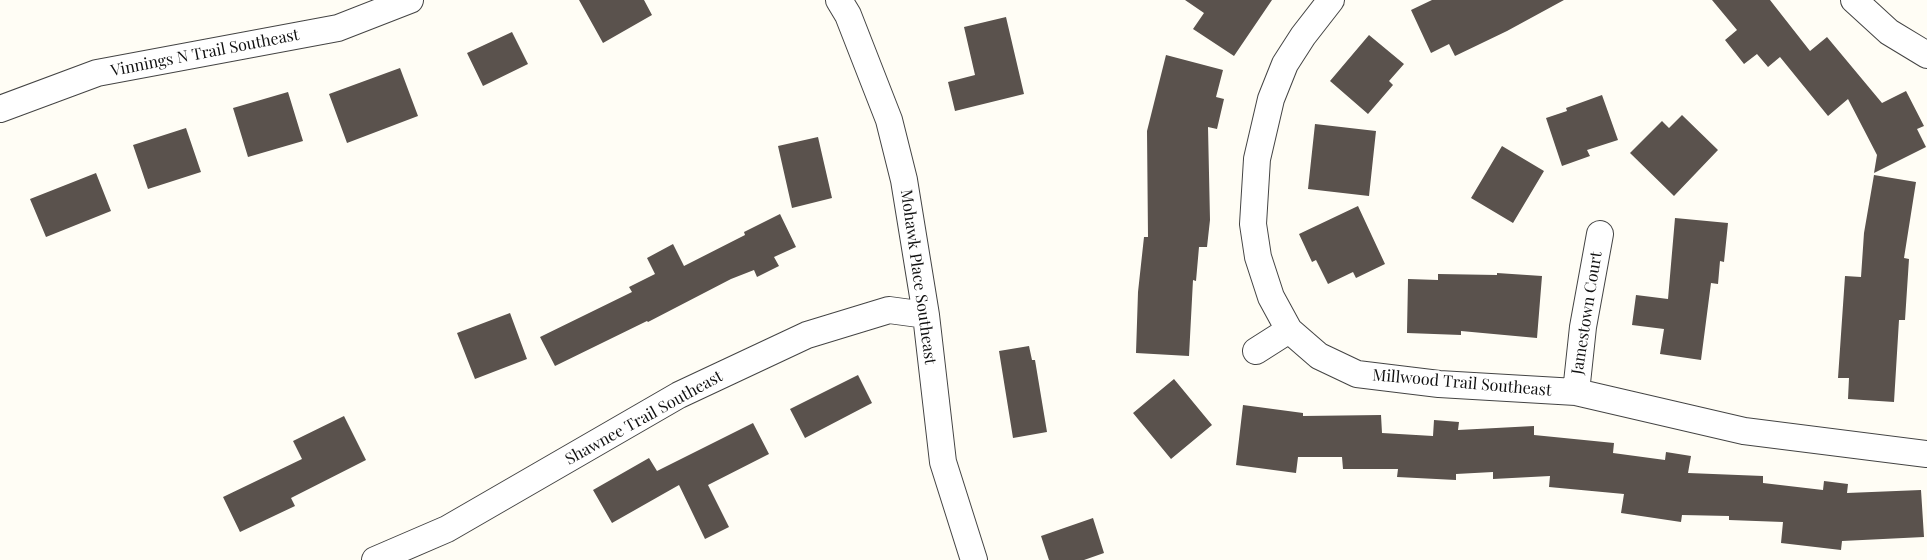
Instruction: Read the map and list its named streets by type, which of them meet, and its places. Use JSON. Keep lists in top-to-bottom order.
{
  "streets": {
    "street": [
      "Vinnings N Trail Southeast",
      "Mohawk Place Southeast",
      "Jamestown Court",
      "Millwood Trail Southeast",
      "Shawnee Trail Southeast"
    ]
  },
  "crossings": [
    ["Mohawk Place Southeast", "Shawnee Trail Southeast"],
    ["Jamestown Court", "Millwood Trail Southeast"]
  ]
}
